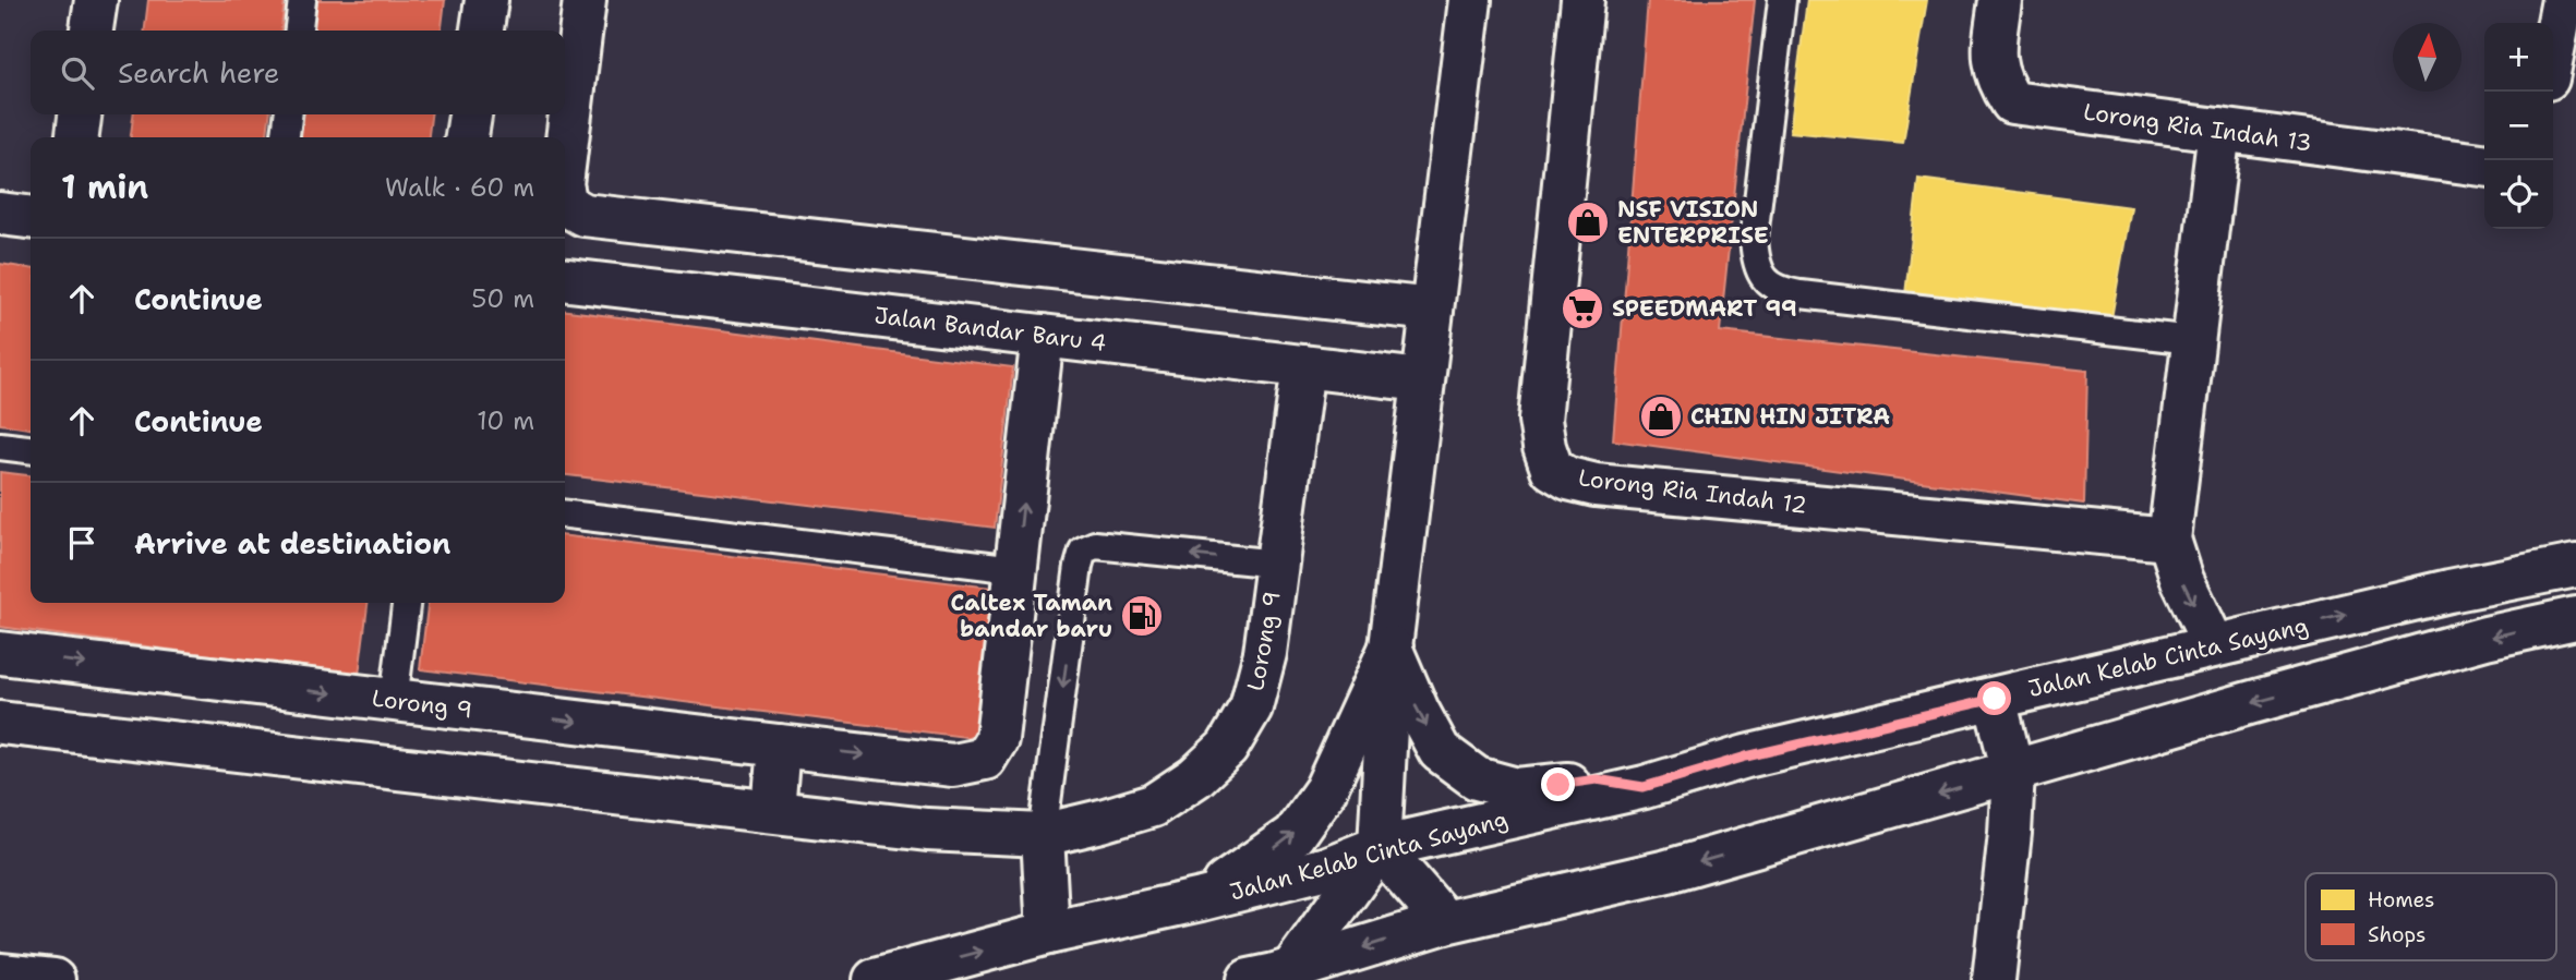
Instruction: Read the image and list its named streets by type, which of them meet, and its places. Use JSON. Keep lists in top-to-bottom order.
{
  "streets": {
    "street": [
      "Lorong Ria Indah 13",
      "Jalan Bandar Baru 4",
      "Lorong Ria Indah 12",
      "Lorong 9",
      "Jalan Kelab Cinta Sayang"
    ]
  },
  "crossings": [
    ["Jalan Bandar Baru 4", "Lorong 9"]
  ],
  "places": {
    "shop": ["NSF VISION ENTERPRISE", "CHIN HIN JITRA"],
    "supermarket": ["SPEEDMART 99"],
    "fuel station": ["Caltex Taman bandar baru"]
  },
  "legend": ["Homes", "Shops"],
  "north": "top",
  "page": {
    "map_buttons": ["+", "−"],
    "search": "Search here",
    "heading": ["1 min", "Walk · 60 m"],
    "list": [
      ["Continue", "50 m"],
      ["Continue", "10 m"],
      "Arrive at destination"
    ]
  }
}
